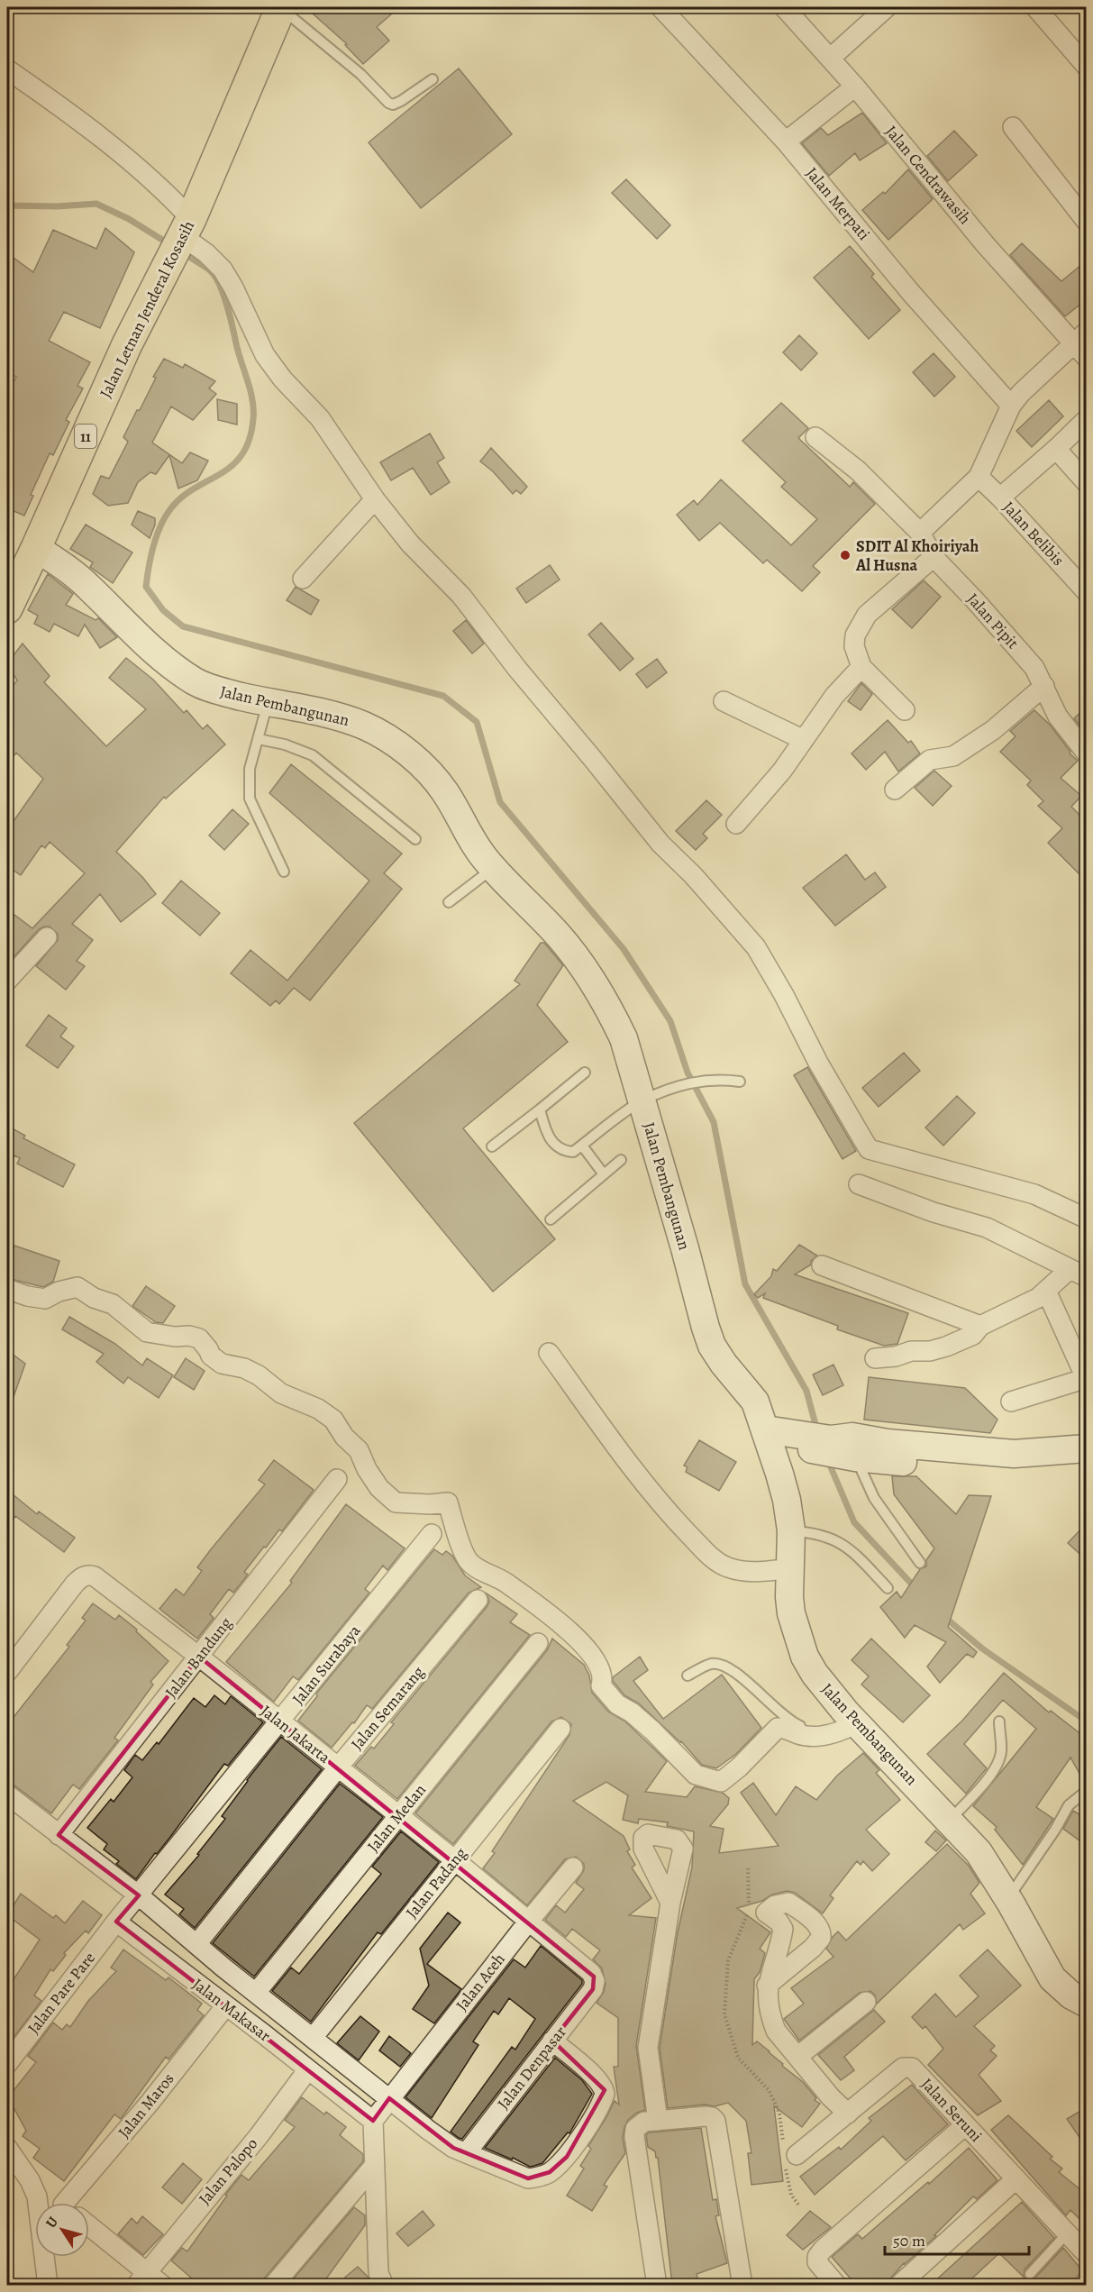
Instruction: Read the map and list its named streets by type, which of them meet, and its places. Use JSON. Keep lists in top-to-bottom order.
{
  "streets": {
    "highway": ["Jalan Letnan Jenderal Kosasih", "11"],
    "street": [
      "Jalan Cendrawasih",
      "Jalan Merpati",
      "Jalan Belibis",
      "Jalan Pipit",
      "Jalan Pembangunan",
      "Jalan Bandung",
      "Jalan Surabaya",
      "Jalan Semarang",
      "Jalan Jakarta",
      "Jalan Medan",
      "Jalan Padang",
      "Jalan Aceh",
      "Jalan Pare Pare",
      "Jalan Makasar",
      "Jalan Denpasar",
      "Jalan Maros",
      "Jalan Seruni",
      "Jalan Palopo"
    ]
  },
  "crossings": [
    ["Jalan Letnan Jenderal Kosasih", "Jalan Pembangunan"],
    ["Jalan Bandung", "Jalan Jakarta"],
    ["Jalan Bandung", "Jalan Makasar"],
    ["Jalan Surabaya", "Jalan Jakarta"],
    ["Jalan Surabaya", "Jalan Makasar"],
    ["Jalan Semarang", "Jalan Jakarta"],
    ["Jalan Semarang", "Jalan Makasar"],
    ["Jalan Jakarta", "Jalan Medan"],
    ["Jalan Jakarta", "Jalan Padang"],
    ["Jalan Jakarta", "Jalan Aceh"],
    ["Jalan Jakarta", "Jalan Denpasar"],
    ["Jalan Medan", "Jalan Makasar"],
    ["Jalan Padang", "Jalan Makasar"],
    ["Jalan Aceh", "Jalan Makasar"],
    ["Jalan Pare Pare", "Jalan Makasar"],
    ["Jalan Makasar", "Jalan Denpasar"],
    ["Jalan Makasar", "Jalan Maros"],
    ["Jalan Makasar", "Jalan Palopo"]
  ],
  "places": ["SDIT Al Khoiriyah Al Husna"],
  "scale_bar": "50 m",
  "north": "top left"
}
